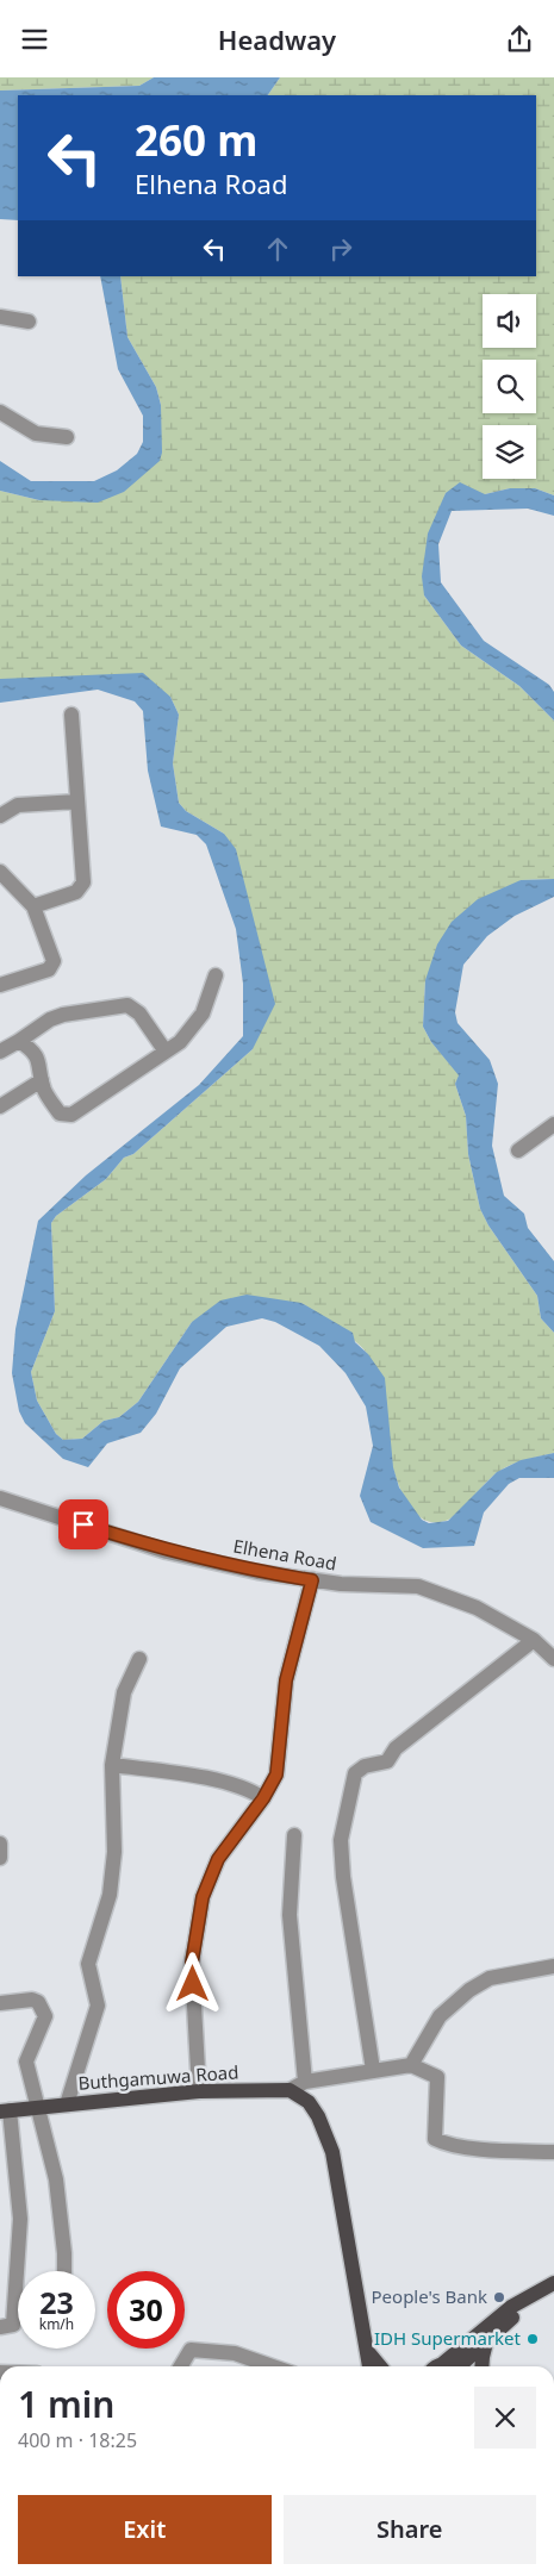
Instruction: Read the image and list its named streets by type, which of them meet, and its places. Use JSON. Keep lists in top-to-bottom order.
{
  "streets": {
    "main road": ["Buthgamuwa Road"],
    "street": ["Elhena Road"]
  },
  "places": ["People's Bank", "IDH Supermarket"],
  "page": {
    "header": "Headway",
    "turn": ["260 m", "Elhena Road"],
    "speed": "23 km/h",
    "limit": "30",
    "heading": ["1 min", "400 m · 18:25"],
    "buttons": ["Exit", "Share"]
  }
}
